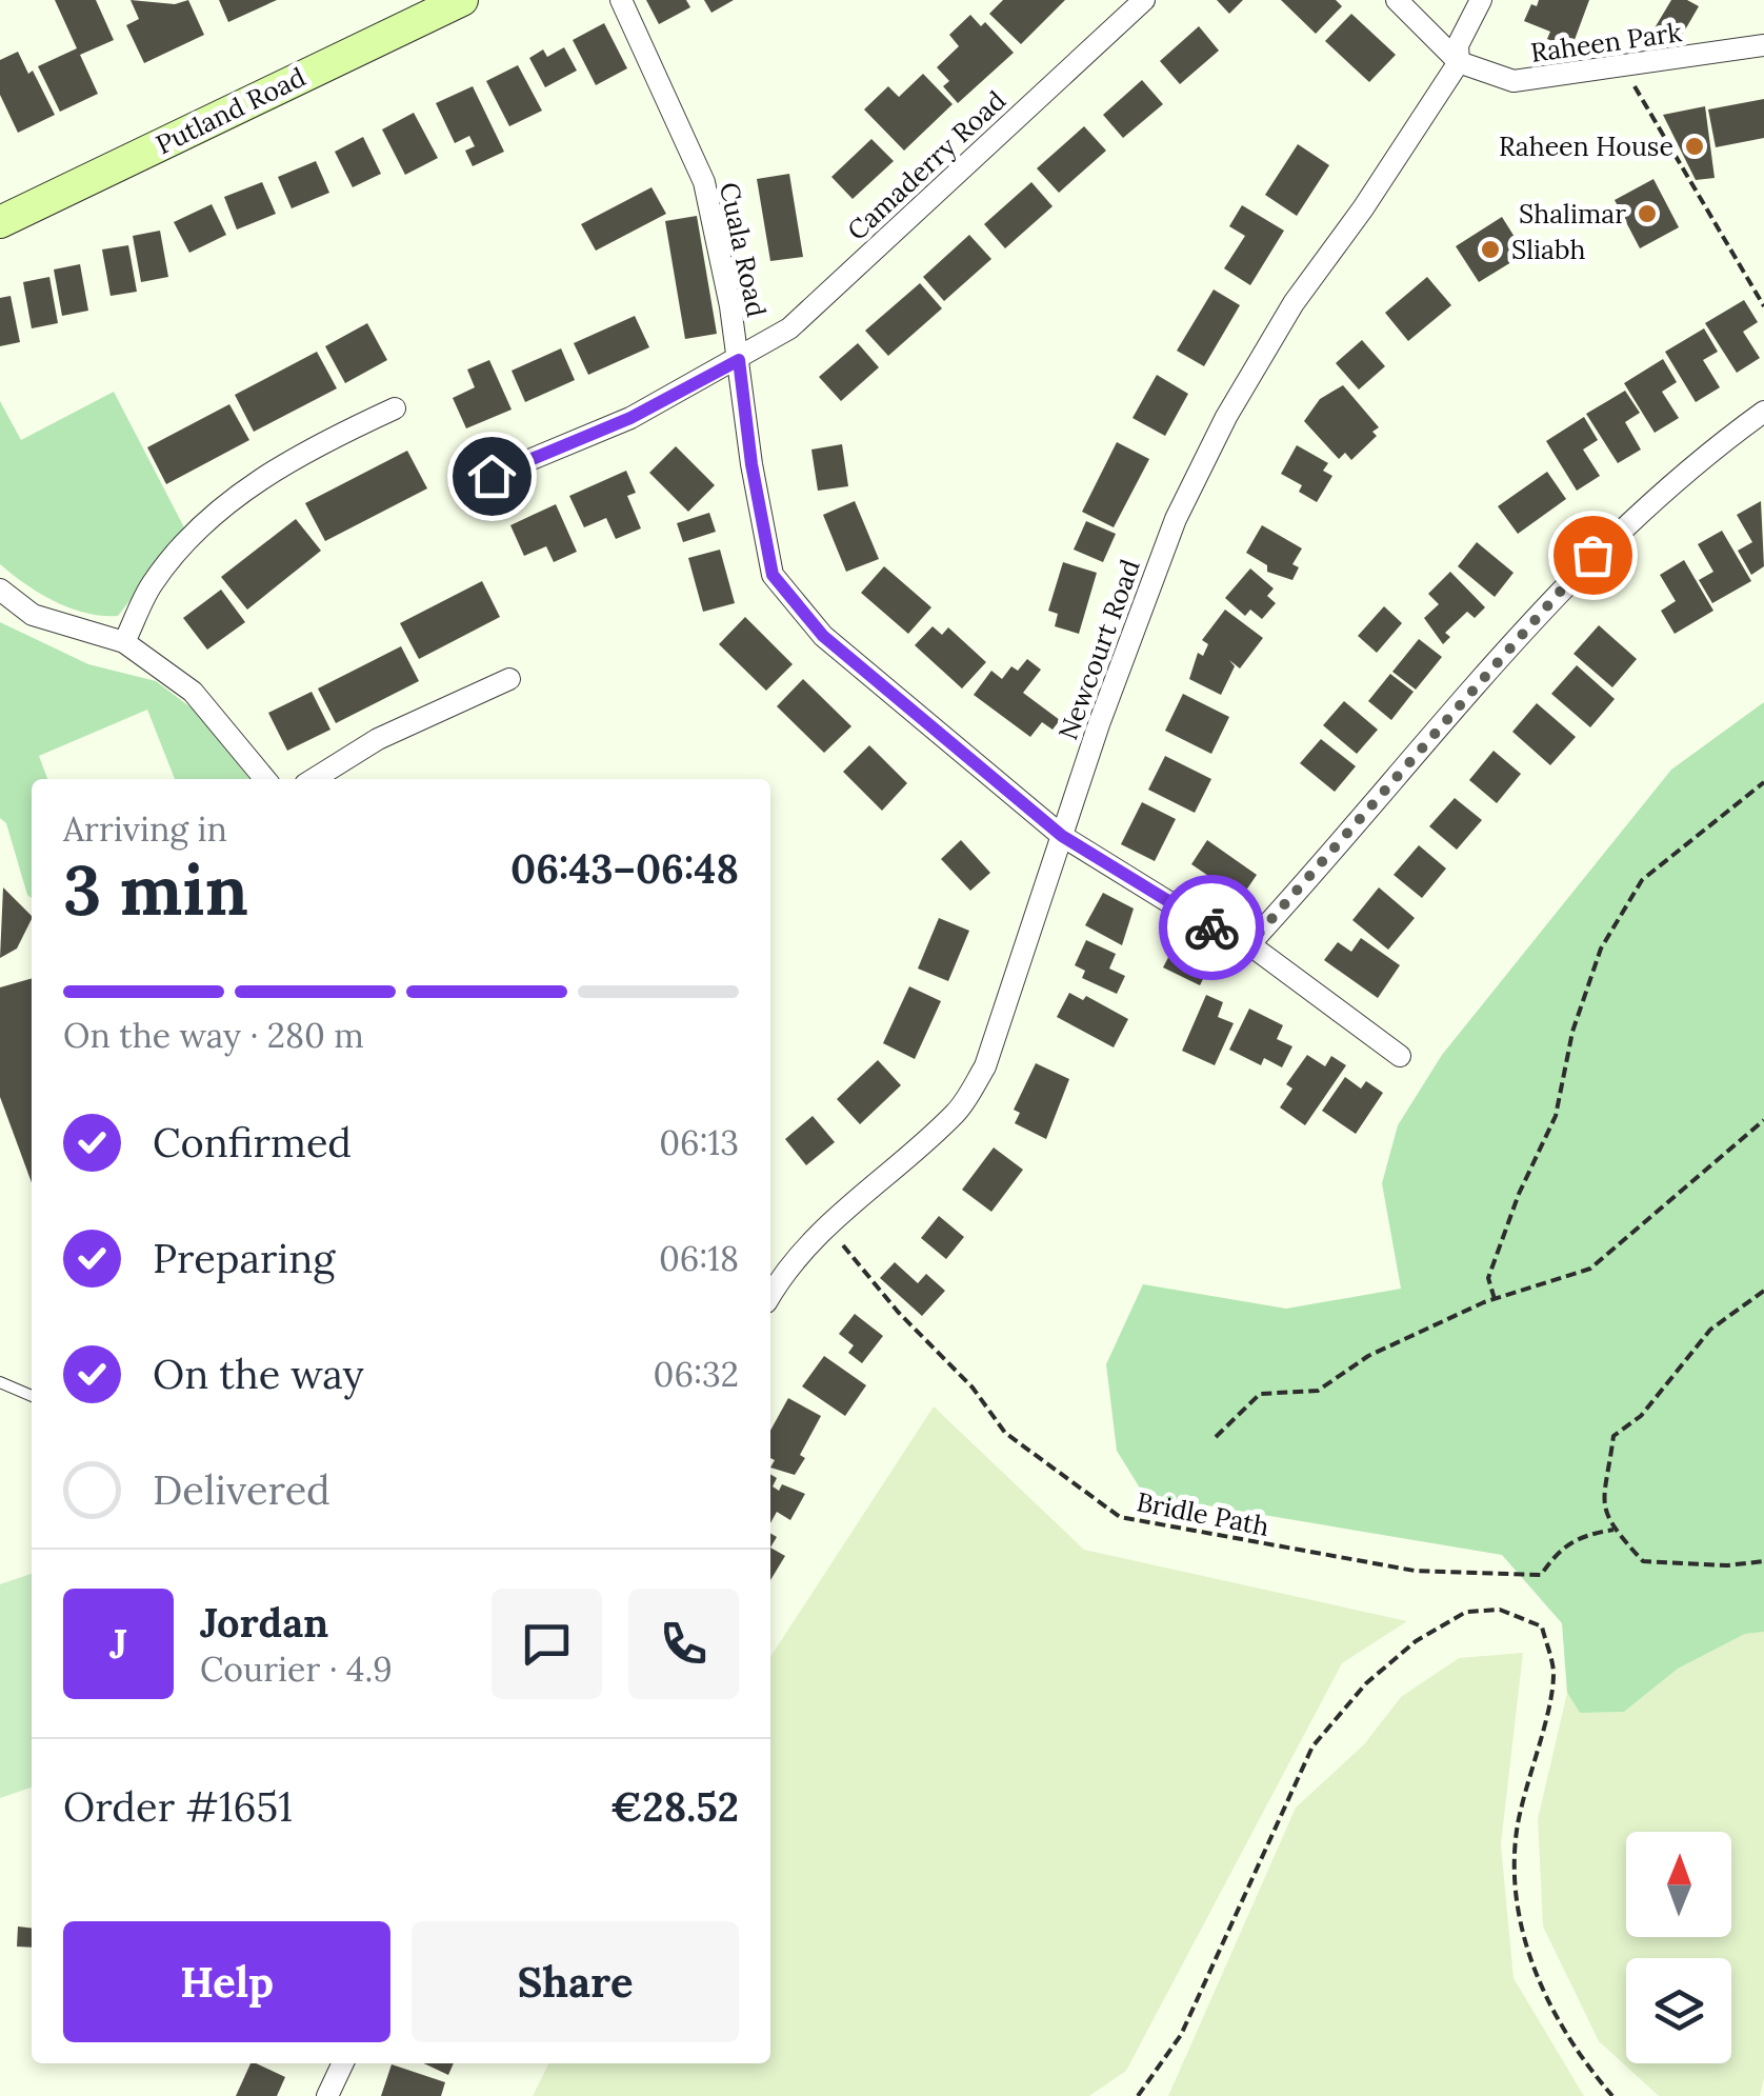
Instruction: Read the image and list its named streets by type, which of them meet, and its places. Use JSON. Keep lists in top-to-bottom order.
{
  "streets": {
    "main road": ["Putland Road"],
    "street": [
      "Raheen Park",
      "Camaderry Road",
      "Cuala Road",
      "Newcourt Road"
    ],
    "path": ["Bridle Path"]
  },
  "crossings": [
    ["Raheen Park", "Newcourt Road"],
    ["Camaderry Road", "Cuala Road"],
    ["Cuala Road", "Newcourt Road"],
    ["Newcourt Road", "Bridle Path"]
  ],
  "places": ["Raheen House", "Shalimar", "Sliabh"],
  "north": "top",
  "page": {
    "heading": ["3 min", "Arriving in", "06:43–06:48"],
    "panel": [
      "Jordan",
      "Courier · 4.9",
      "Order #1651",
      "€28.52"
    ],
    "bar": "On the way · 280 m",
    "list": [
      ["Confirmed", "06:13"],
      ["Preparing", "06:18"],
      ["On the way", "06:32"],
      "Delivered"
    ],
    "round": "J",
    "buttons": ["Help", "Share"]
  }
}
